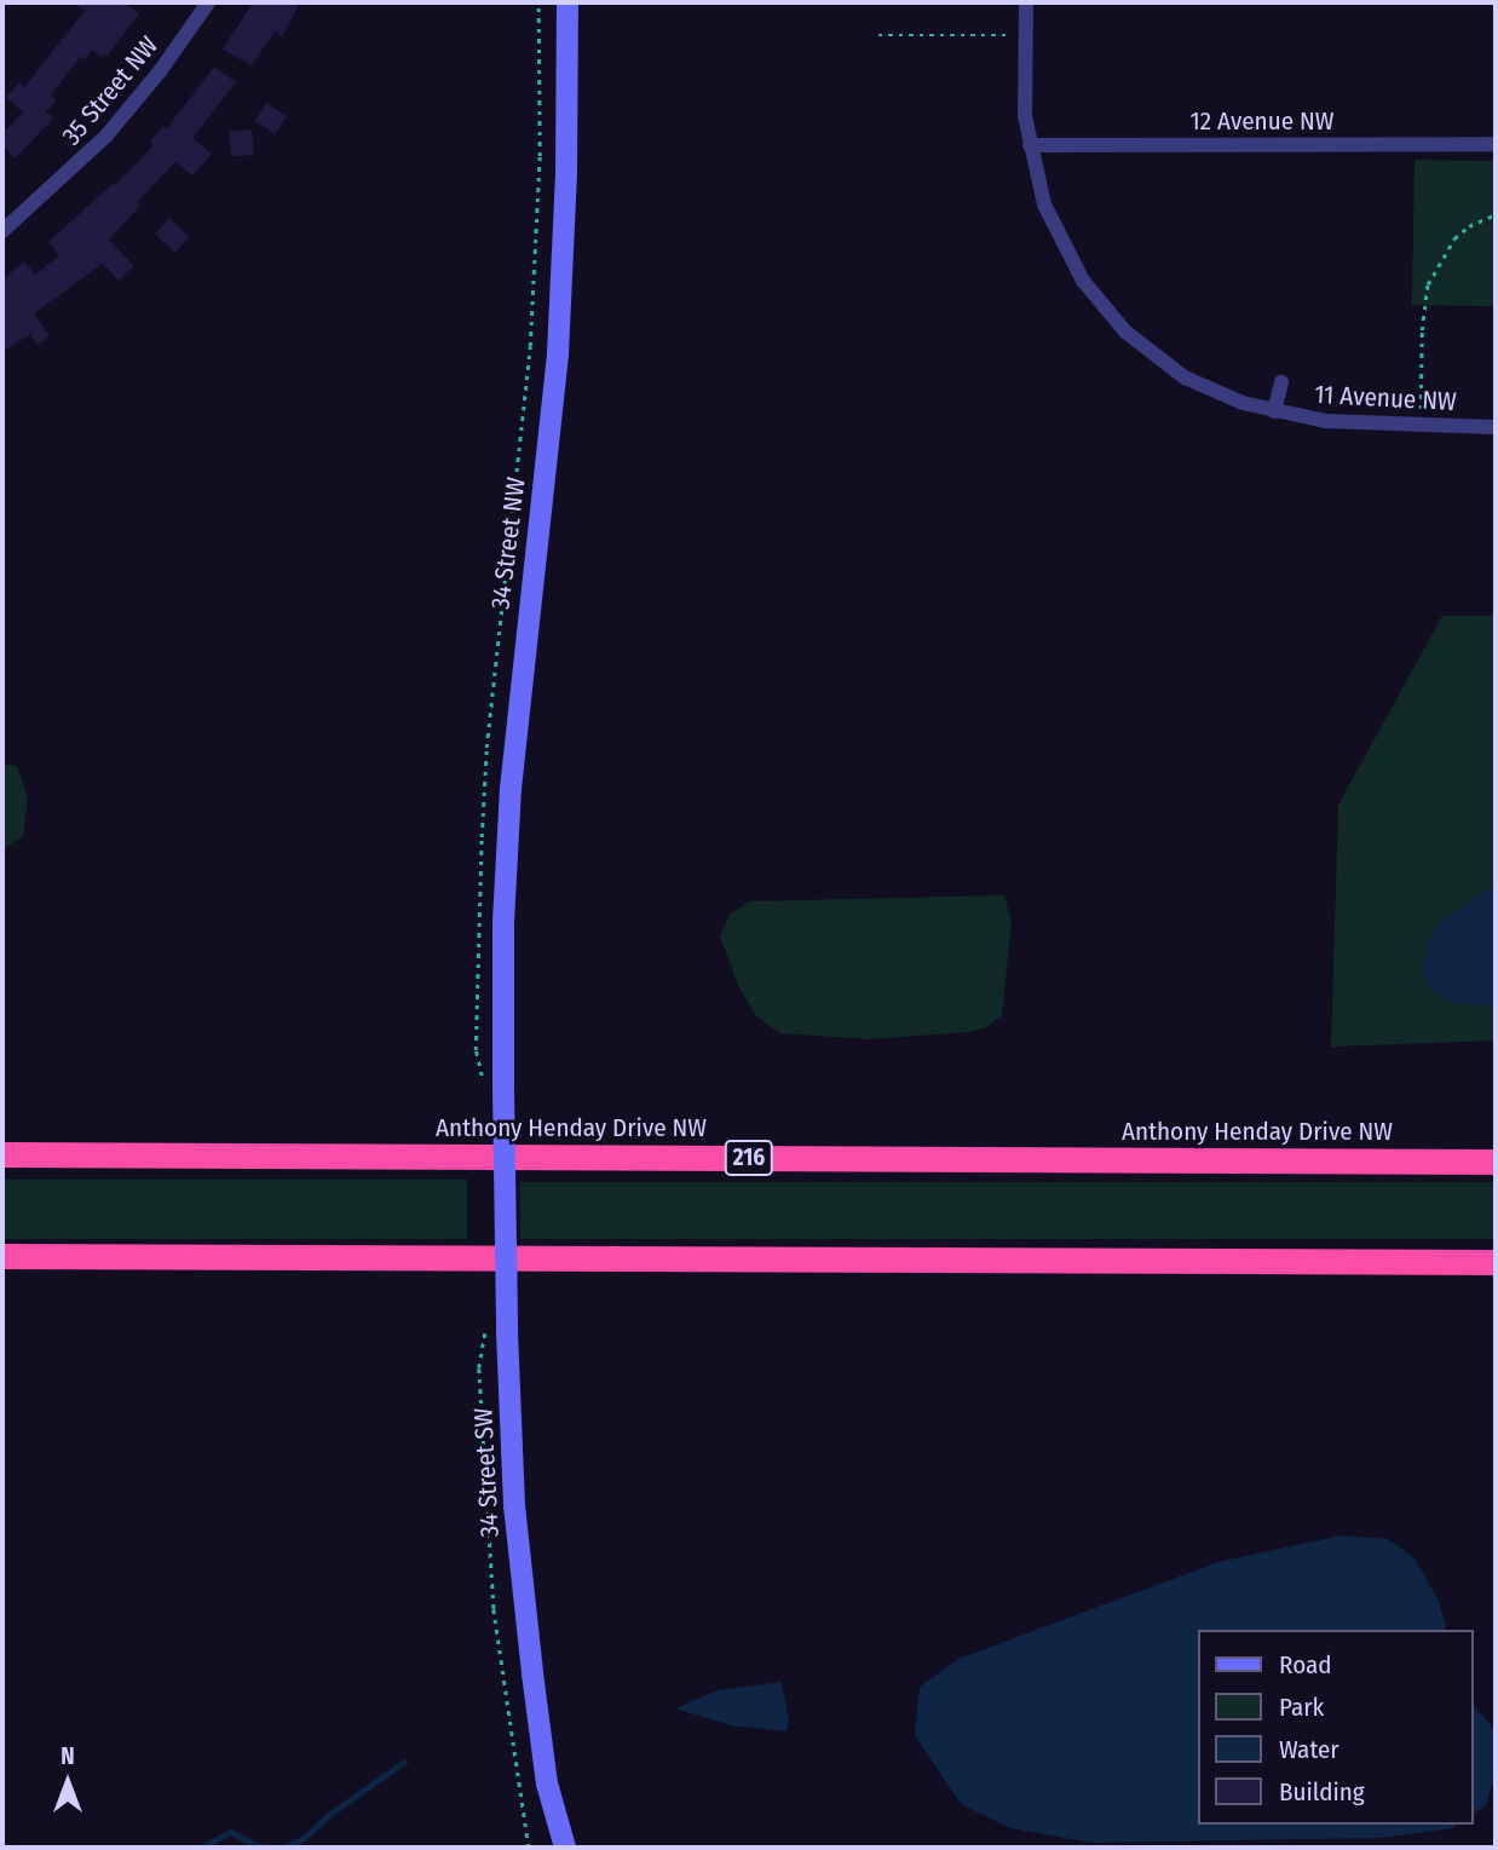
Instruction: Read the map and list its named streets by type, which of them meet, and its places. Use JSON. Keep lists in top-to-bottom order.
{
  "streets": {
    "highway": ["Anthony Henday Drive NW", "216"],
    "main road": ["34 Street NW", "34 Street SW"],
    "street": ["35 Street NW", "12 Avenue NW", "11 Avenue NW"]
  },
  "crossings": [
    ["12 Avenue NW", "11 Avenue NW"],
    ["34 Street NW", "34 Street SW"]
  ],
  "legend": [
    "Road",
    "Park",
    "Water",
    "Building"
  ],
  "north": "top"
}
